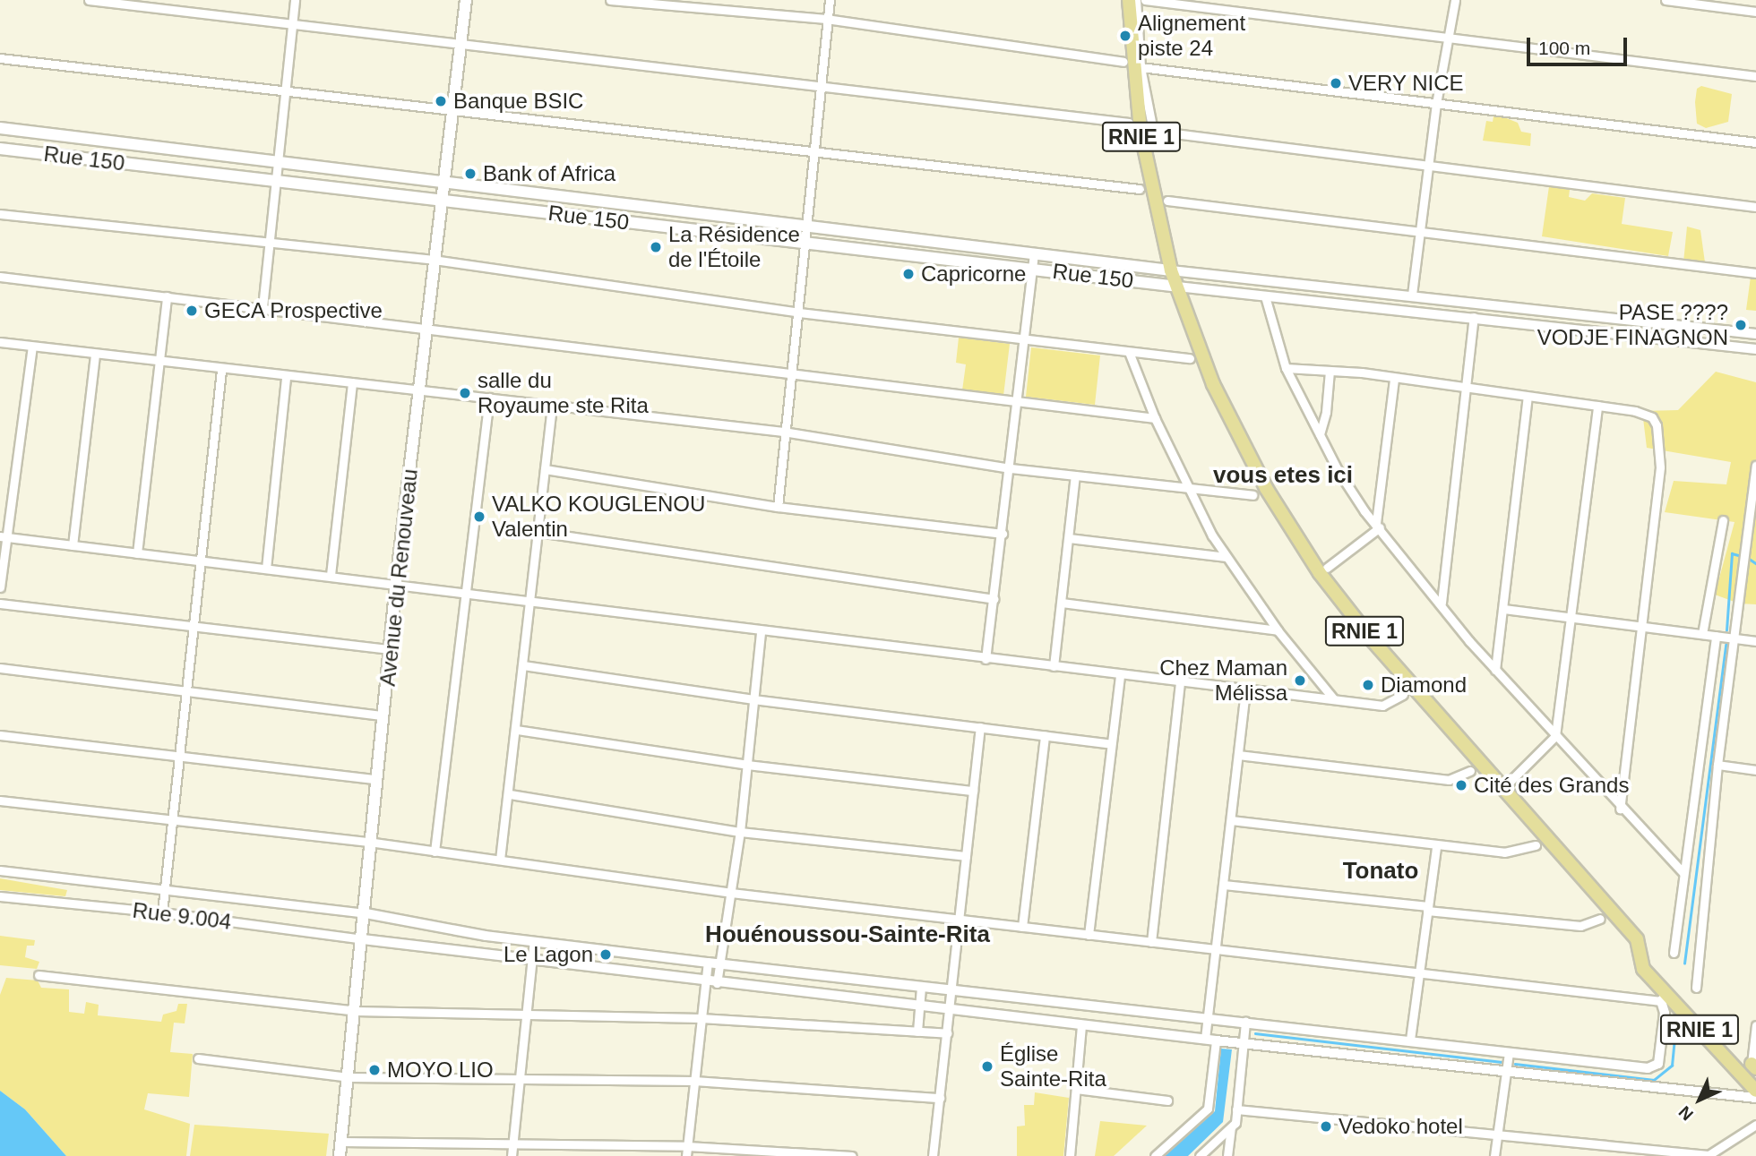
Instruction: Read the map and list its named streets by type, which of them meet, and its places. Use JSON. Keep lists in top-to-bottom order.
{
  "streets": {
    "highway": ["RNIE 1"],
    "main road": ["Rue 150", "Avenue du Renouveau"],
    "street": ["Rue 9.004"]
  },
  "crossings": [
    ["RNIE 1", "Rue 150"],
    ["Rue 150", "Avenue du Renouveau"],
    ["Avenue du Renouveau", "Rue 9.004"]
  ],
  "districts": ["vous etes ici", "Tonato", "Houénoussou-Sainte-Rita"],
  "places": [
    "Alignement piste 24",
    "VERY NICE",
    "Banque BSIC",
    "Bank of Africa",
    "La Résidence de l'Étoile",
    "Capricorne",
    "GECA Prospective",
    "PASE ???? VODJE FINAGNON",
    "salle du Royaume ste Rita",
    "VALKO KOUGLENOU Valentin",
    "Chez Maman Mélissa",
    "Diamond",
    "Cité des Grands",
    "Le Lagon",
    "Église Sainte-Rita",
    "MOYO LIO",
    "Vedoko hotel"
  ],
  "scale_bar": "100 m",
  "north": "bottom left"
}
